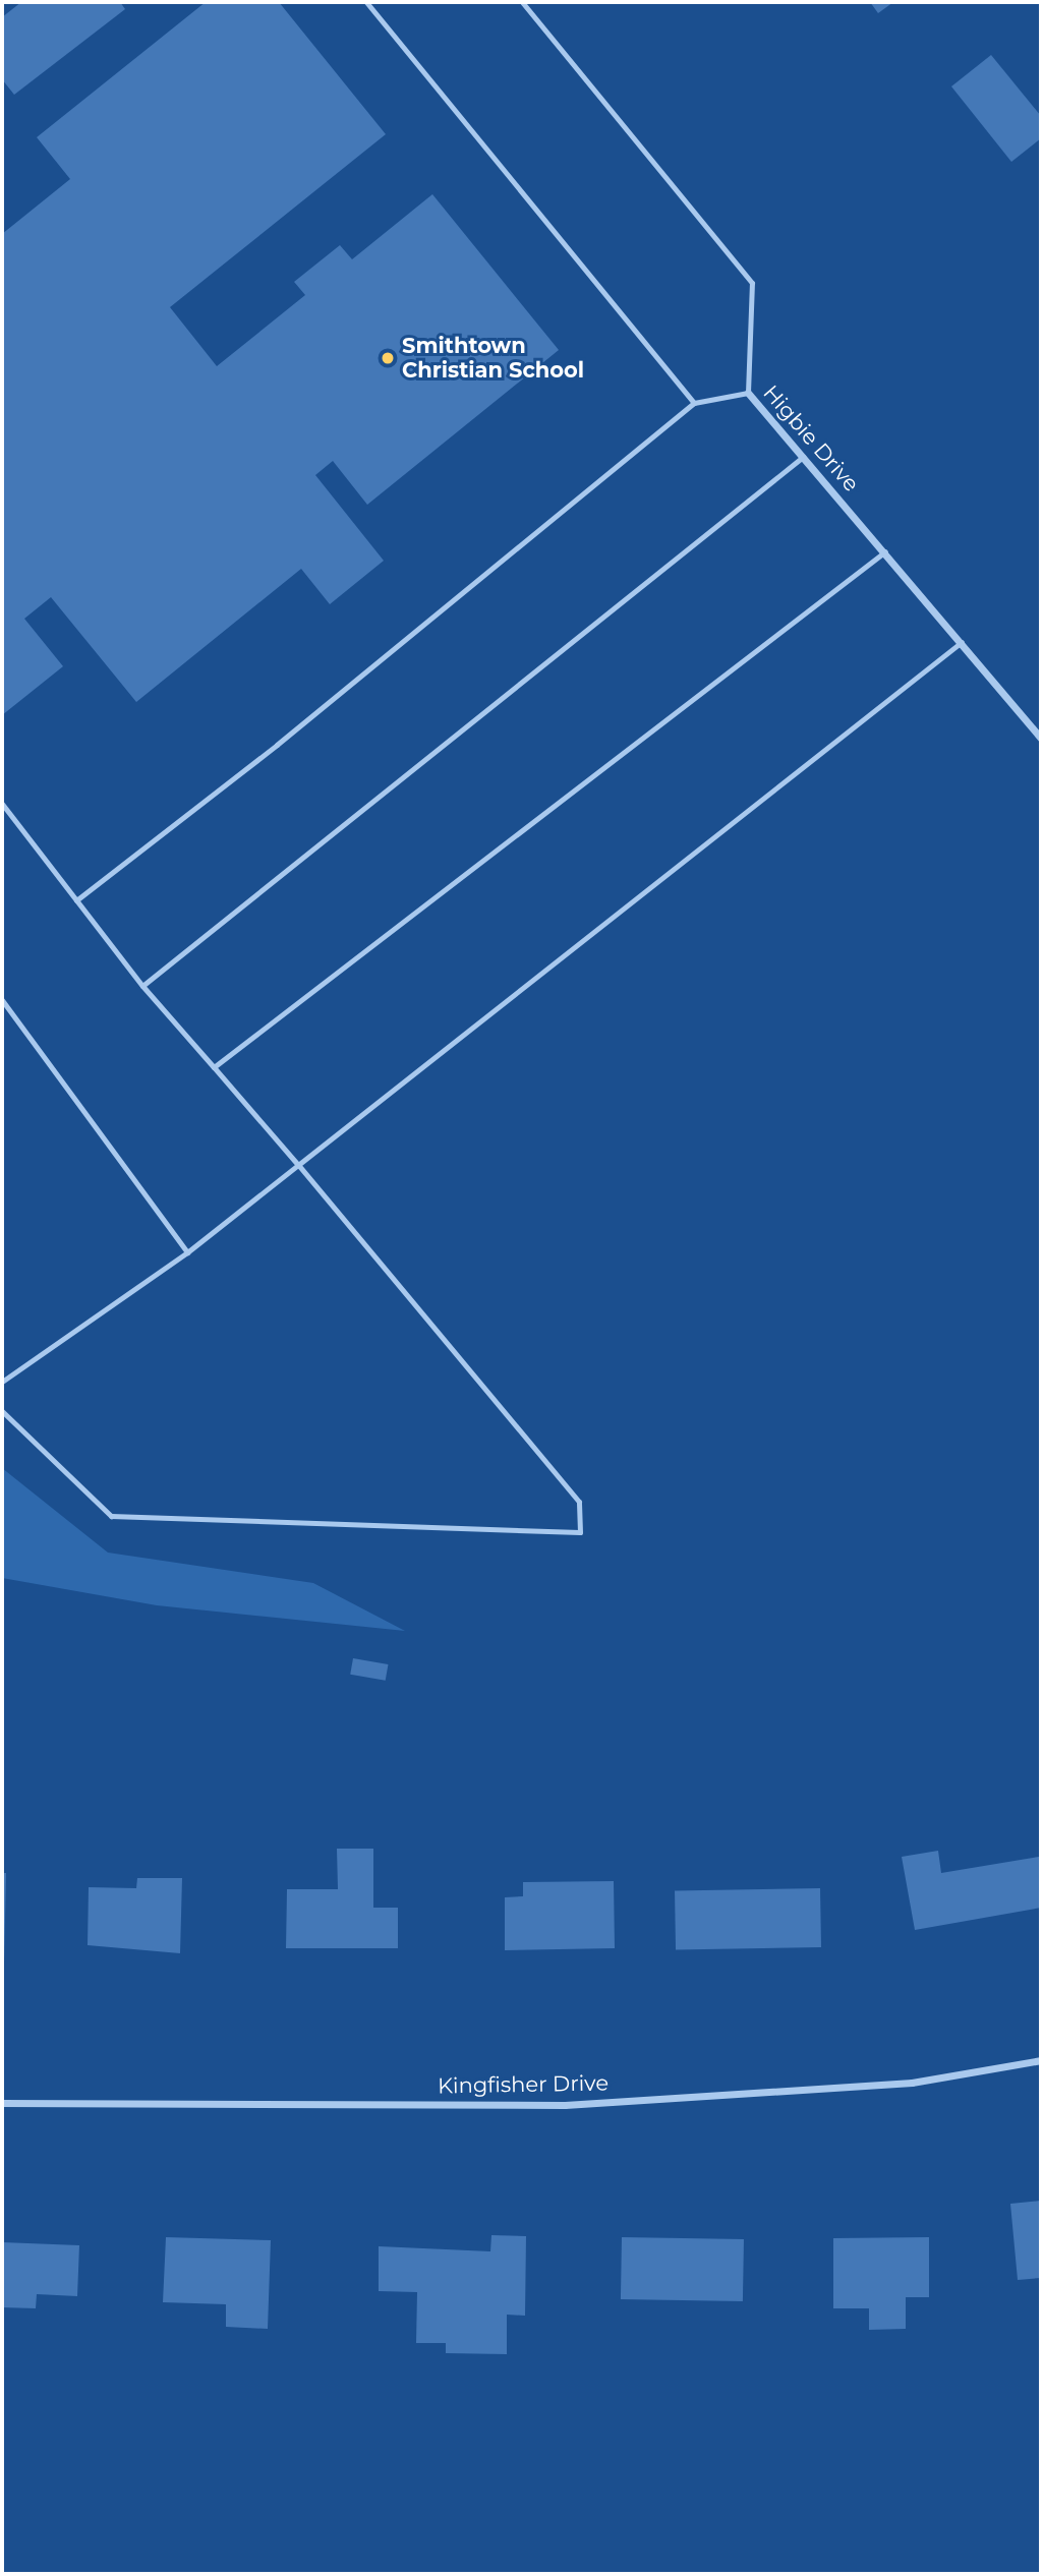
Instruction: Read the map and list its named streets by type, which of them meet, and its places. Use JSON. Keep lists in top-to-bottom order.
{
  "streets": {
    "street": ["Higbie Drive", "Kingfisher Drive"]
  },
  "places": ["Smithtown Christian School"]
}
